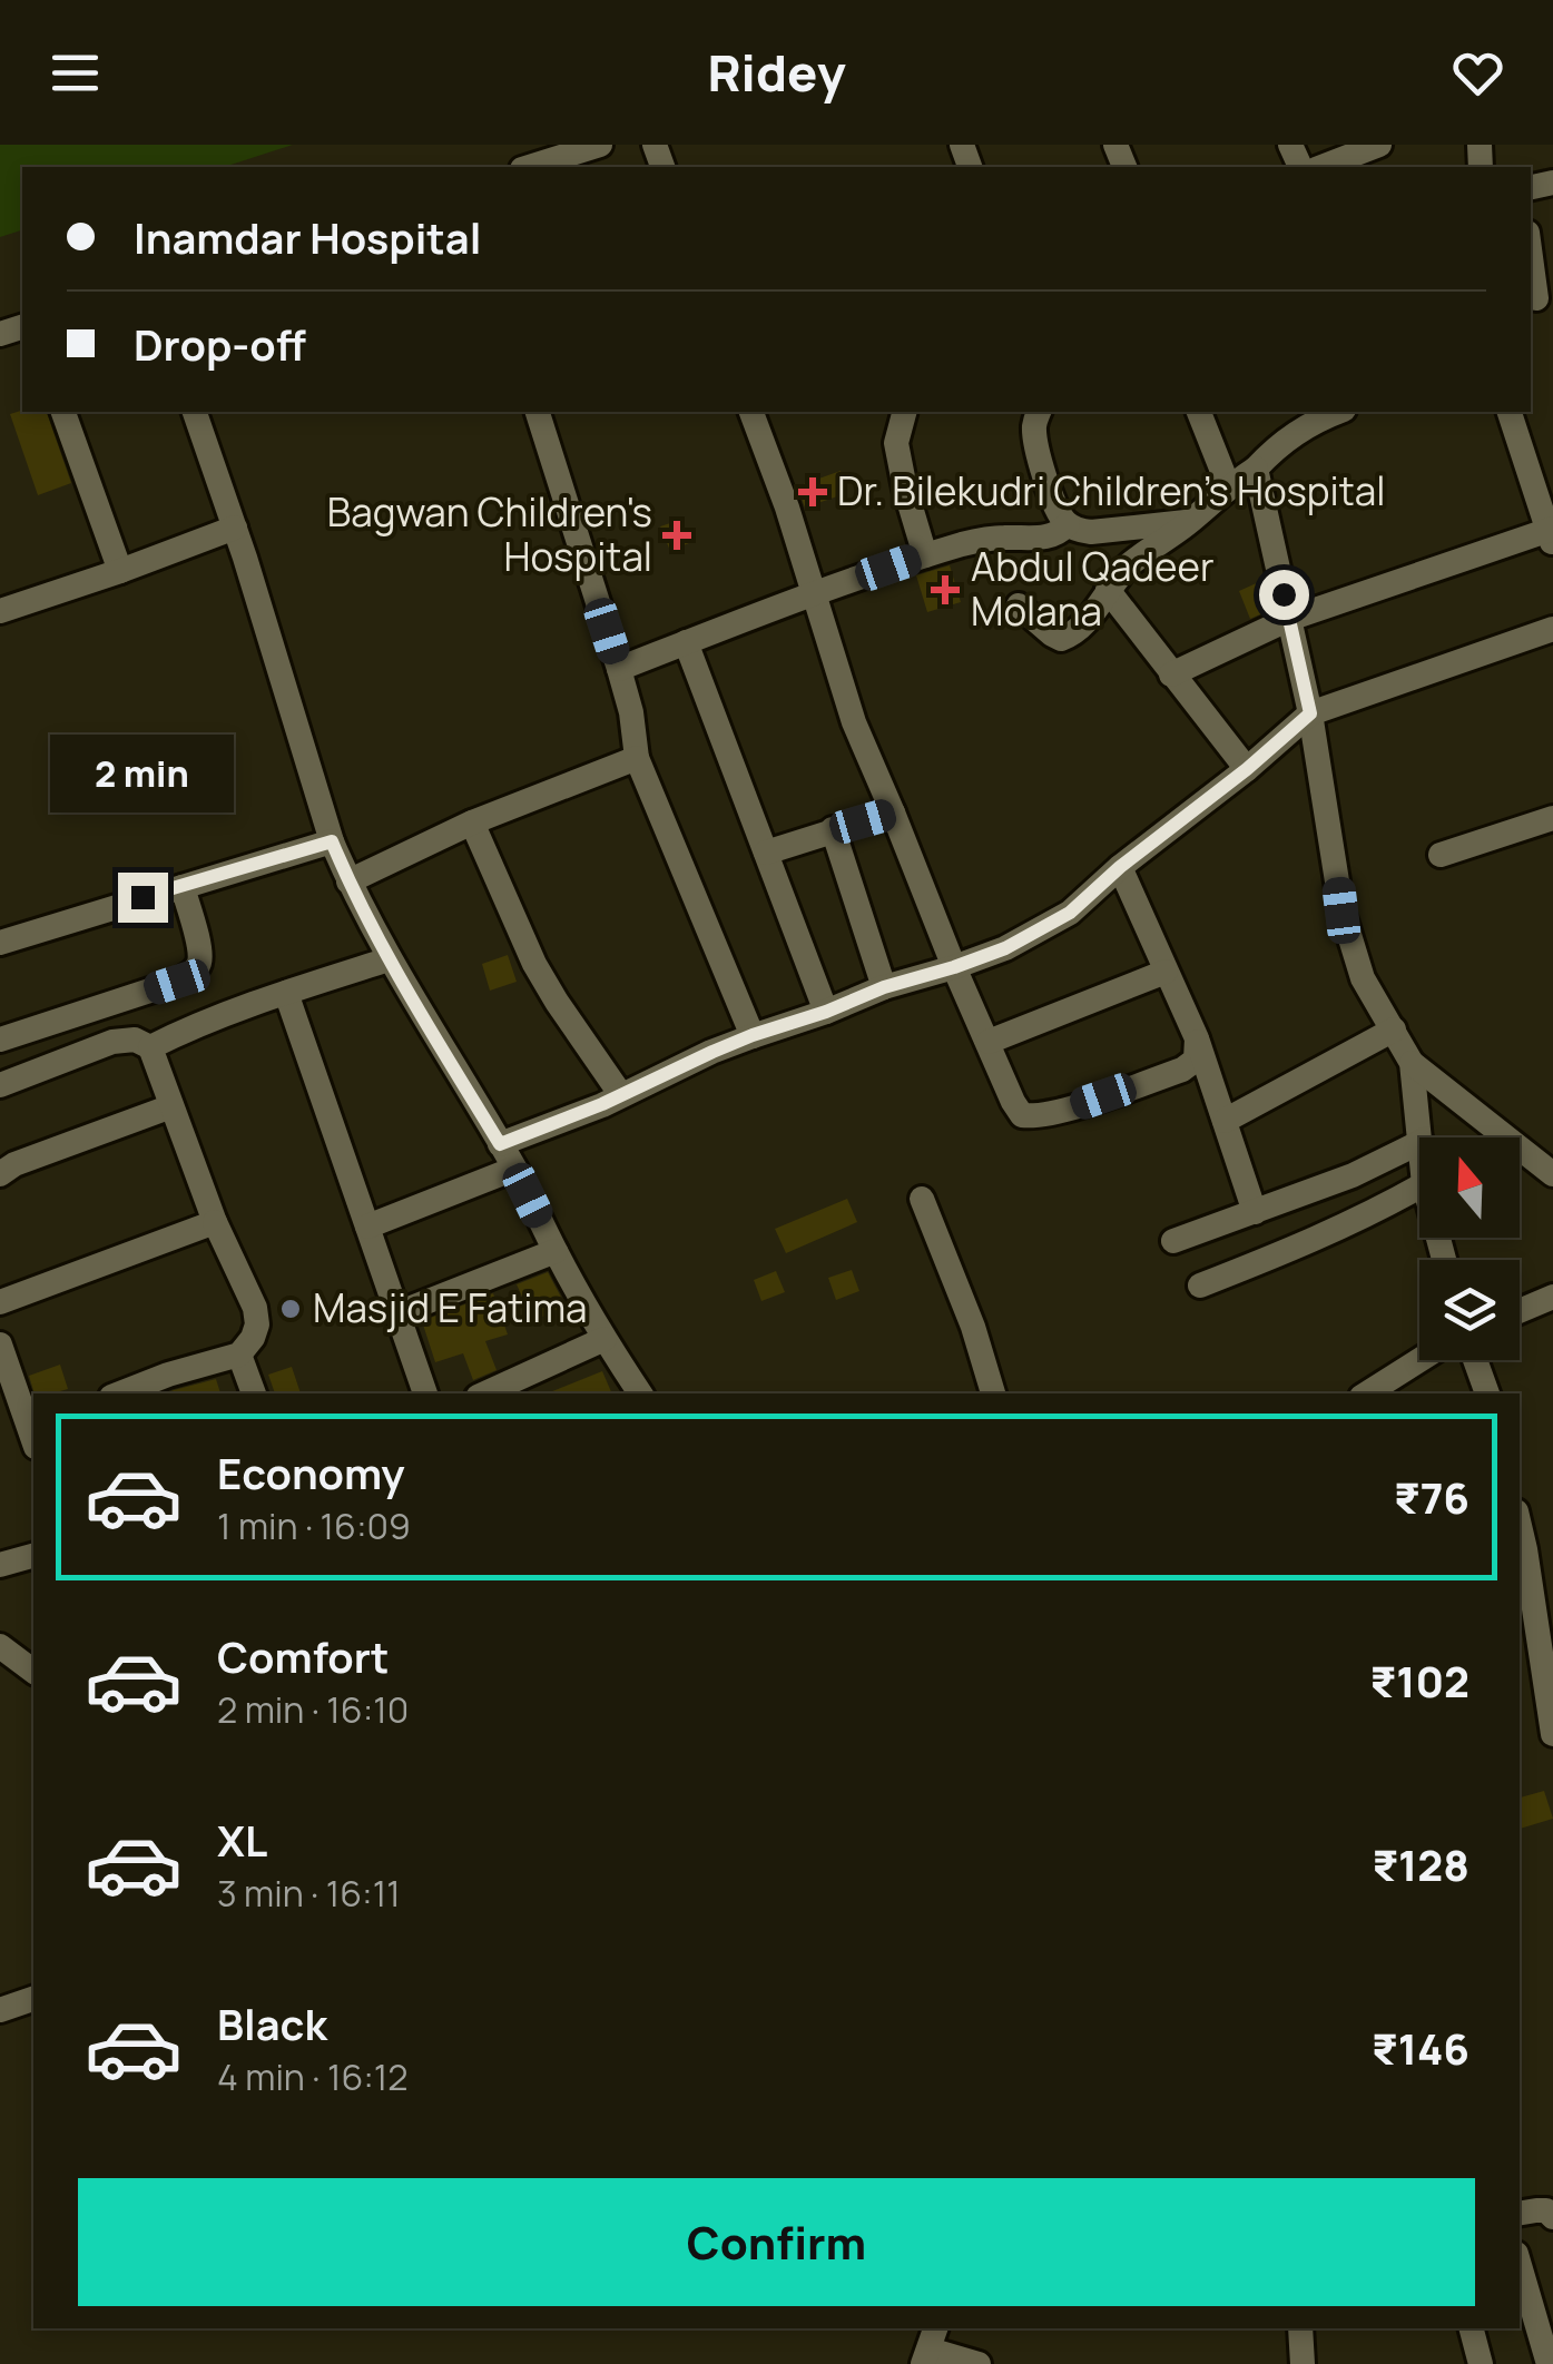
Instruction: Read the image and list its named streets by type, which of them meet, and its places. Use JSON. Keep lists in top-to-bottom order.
{
  "places": {
    "health": ["Dr. Bilekudri Children's Hospital", "Bagwan Children's Hospital", "Abdul Qadeer Molana"],
    "other": ["Masjid E Fatima"]
  },
  "north": "top",
  "page": {
    "header": "Ridey",
    "banner": ["Inamdar Hospital", "Drop-off"],
    "bubble": "2 min",
    "list": [
      {
        "name": "Economy",
        "note": "1 min · 16:09",
        "value": "₹76"
      },
      {
        "name": "Comfort",
        "note": "2 min · 16:10",
        "value": "₹102"
      },
      {
        "name": "XL",
        "note": "3 min · 16:11",
        "value": "₹128"
      },
      {
        "name": "Black",
        "note": "4 min · 16:12",
        "value": "₹146"
      }
    ],
    "buttons": "Confirm"
  }
}
